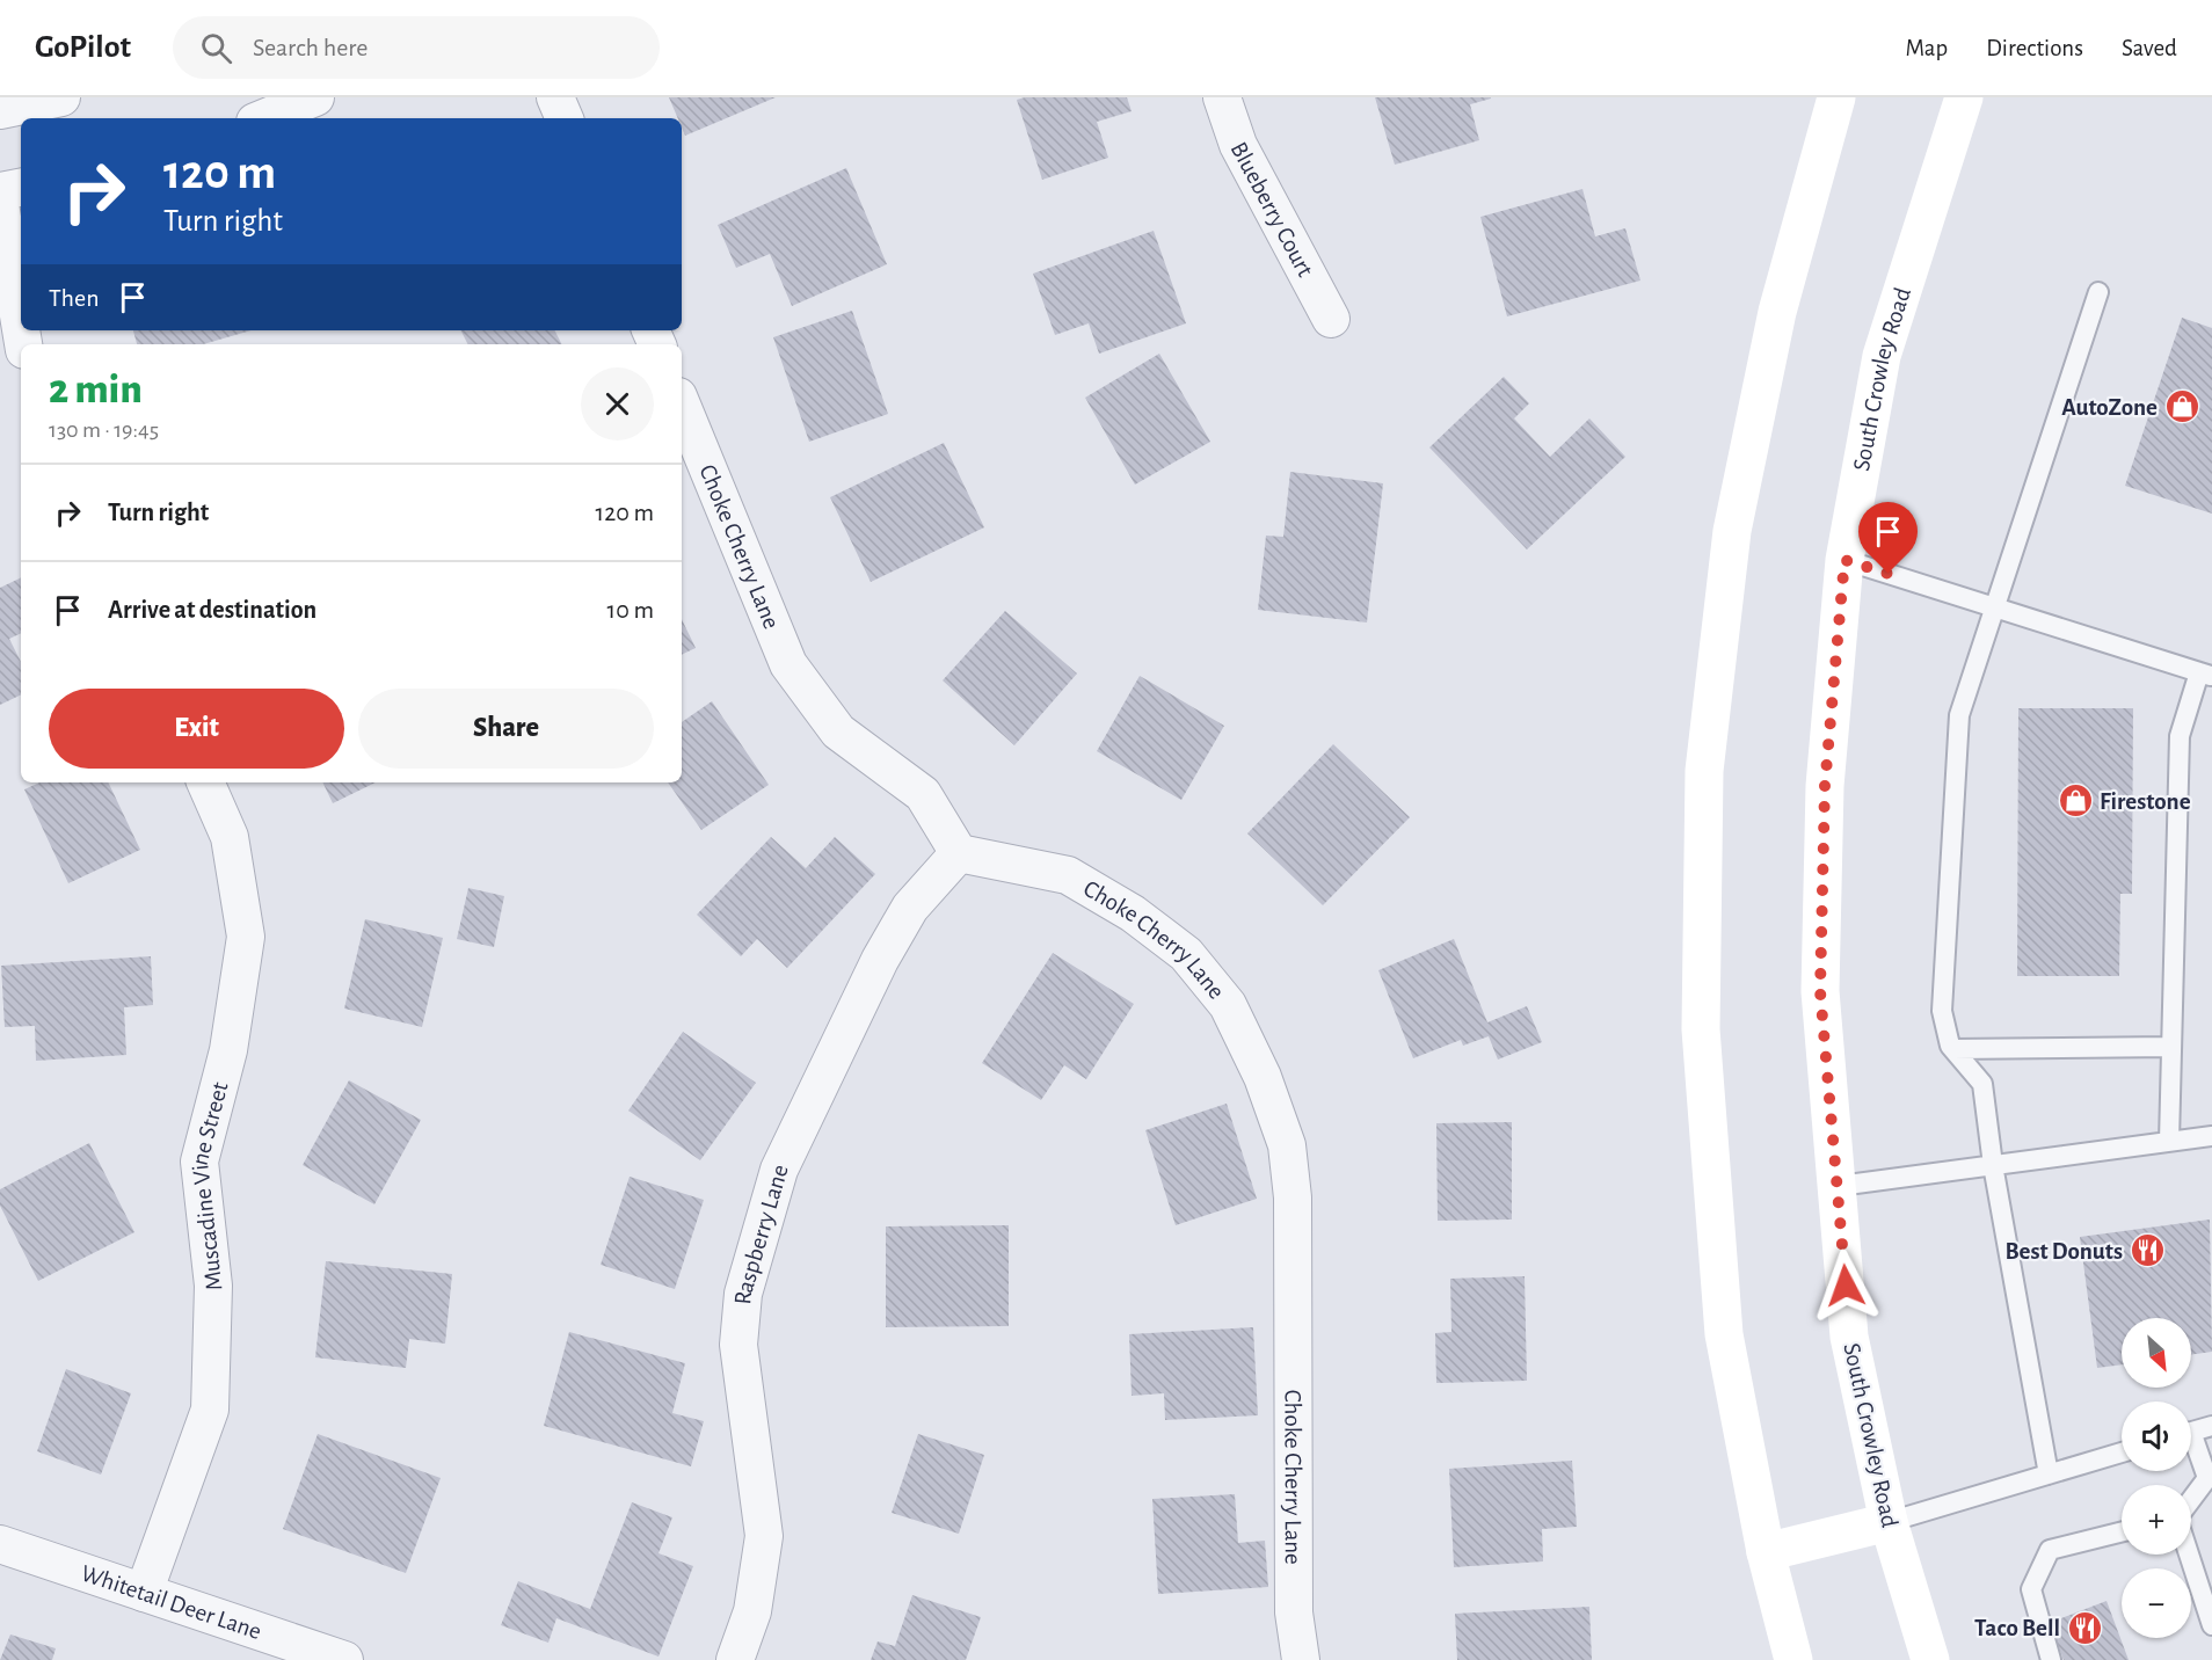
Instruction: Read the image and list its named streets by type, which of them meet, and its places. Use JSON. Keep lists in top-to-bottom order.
{
  "streets": {
    "main road": ["South Crowley Road"],
    "street": [
      "Blueberry Court",
      "Choke Cherry Lane",
      "Muscadine Vine Street",
      "Raspberry Lane",
      "Whitetail Deer Lane"
    ]
  },
  "crossings": [
    ["Choke Cherry Lane", "Raspberry Lane"],
    ["Muscadine Vine Street", "Whitetail Deer Lane"]
  ],
  "places": {
    "shop": ["AutoZone", "Firestone"],
    "restaurant": ["Best Donuts", "Taco Bell"]
  },
  "north": "bottom right",
  "page": {
    "header": "GoPilot",
    "search": "Search here",
    "nav": ["Map", "Directions", "Saved"],
    "turn": ["120 m", "Turn right"],
    "then": "Then",
    "heading": ["2 min", "130 m · 19:45"],
    "list": [
      {
        "name": "Turn right",
        "value": "120 m"
      },
      {
        "name": "Arrive at destination",
        "value": "10 m"
      }
    ],
    "buttons": ["Exit", "Share"],
    "map_buttons": ["+", "−"]
  }
}
